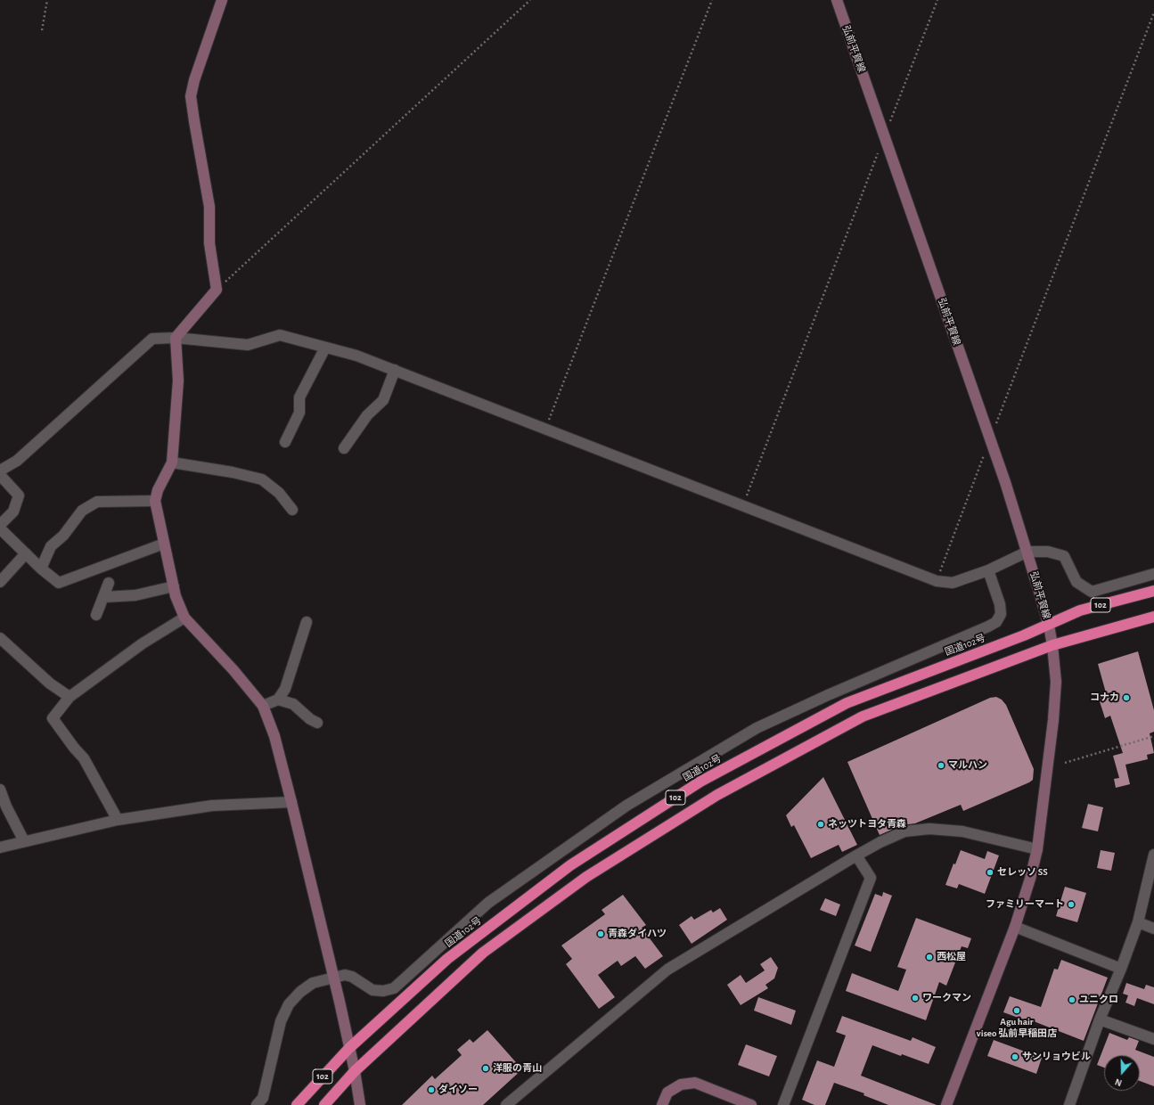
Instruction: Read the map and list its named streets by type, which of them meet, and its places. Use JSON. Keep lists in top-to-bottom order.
{
  "streets": {
    "highway": ["102", "国道102号"],
    "street": ["弘前平賀線"]
  },
  "crossings": [
    ["弘前平賀線", "102"],
    ["弘前平賀線", "国道102号"]
  ],
  "places": [
    "コナカ",
    "マルハン",
    "ネッツトヨタ青森",
    "セレッソ SS",
    "ファミリーマート",
    "青森ダイハツ",
    "西松屋",
    "ワークマン",
    "ユニクロ",
    "Agu hair viseo 弘前早稲田店",
    "サンリョウビル",
    "洋服の青山",
    "ダイソー"
  ],
  "north": "bottom"
}
